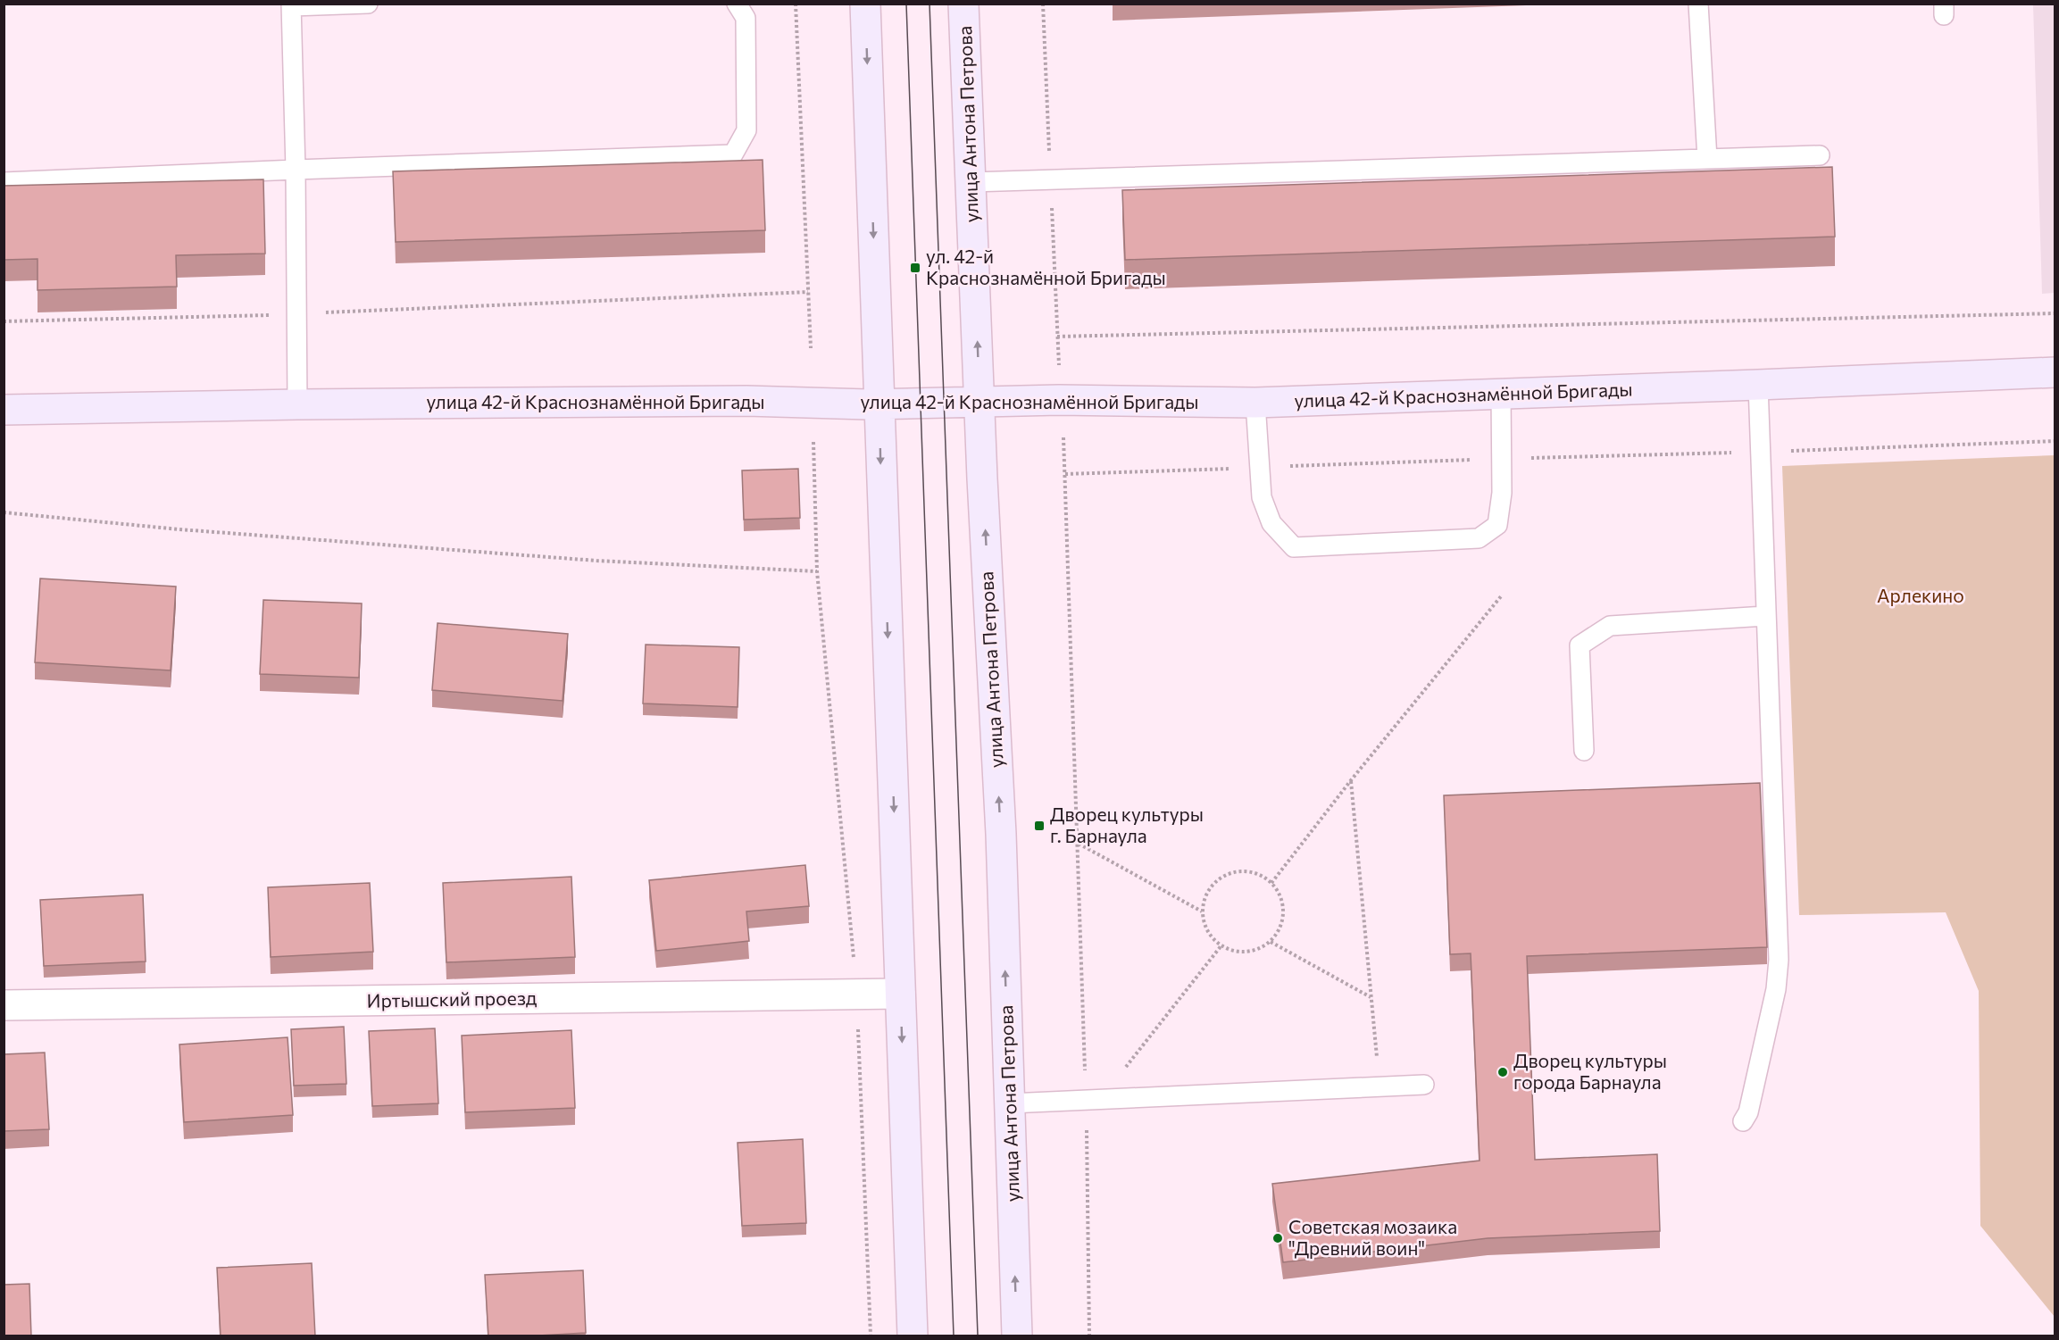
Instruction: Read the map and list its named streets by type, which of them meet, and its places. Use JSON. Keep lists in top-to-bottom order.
{
  "streets": {
    "main road": ["улица Антона Петрова", "улица 42-й Краснознамённой Бригады"],
    "street": ["Иртышский проезд"]
  },
  "crossings": [
    ["улица Антона Петрова", "улица 42-й Краснознамённой Бригады"]
  ],
  "parks": ["Арлекино"],
  "places": {
    "transit": ["ул. 42-й Краснознамённой Бригады", "Дворец культуры г. Барнаула"],
    "other": ["Дворец культуры города Барнаула", "Советская мозаика \"Древний воин\""]
  }
}
